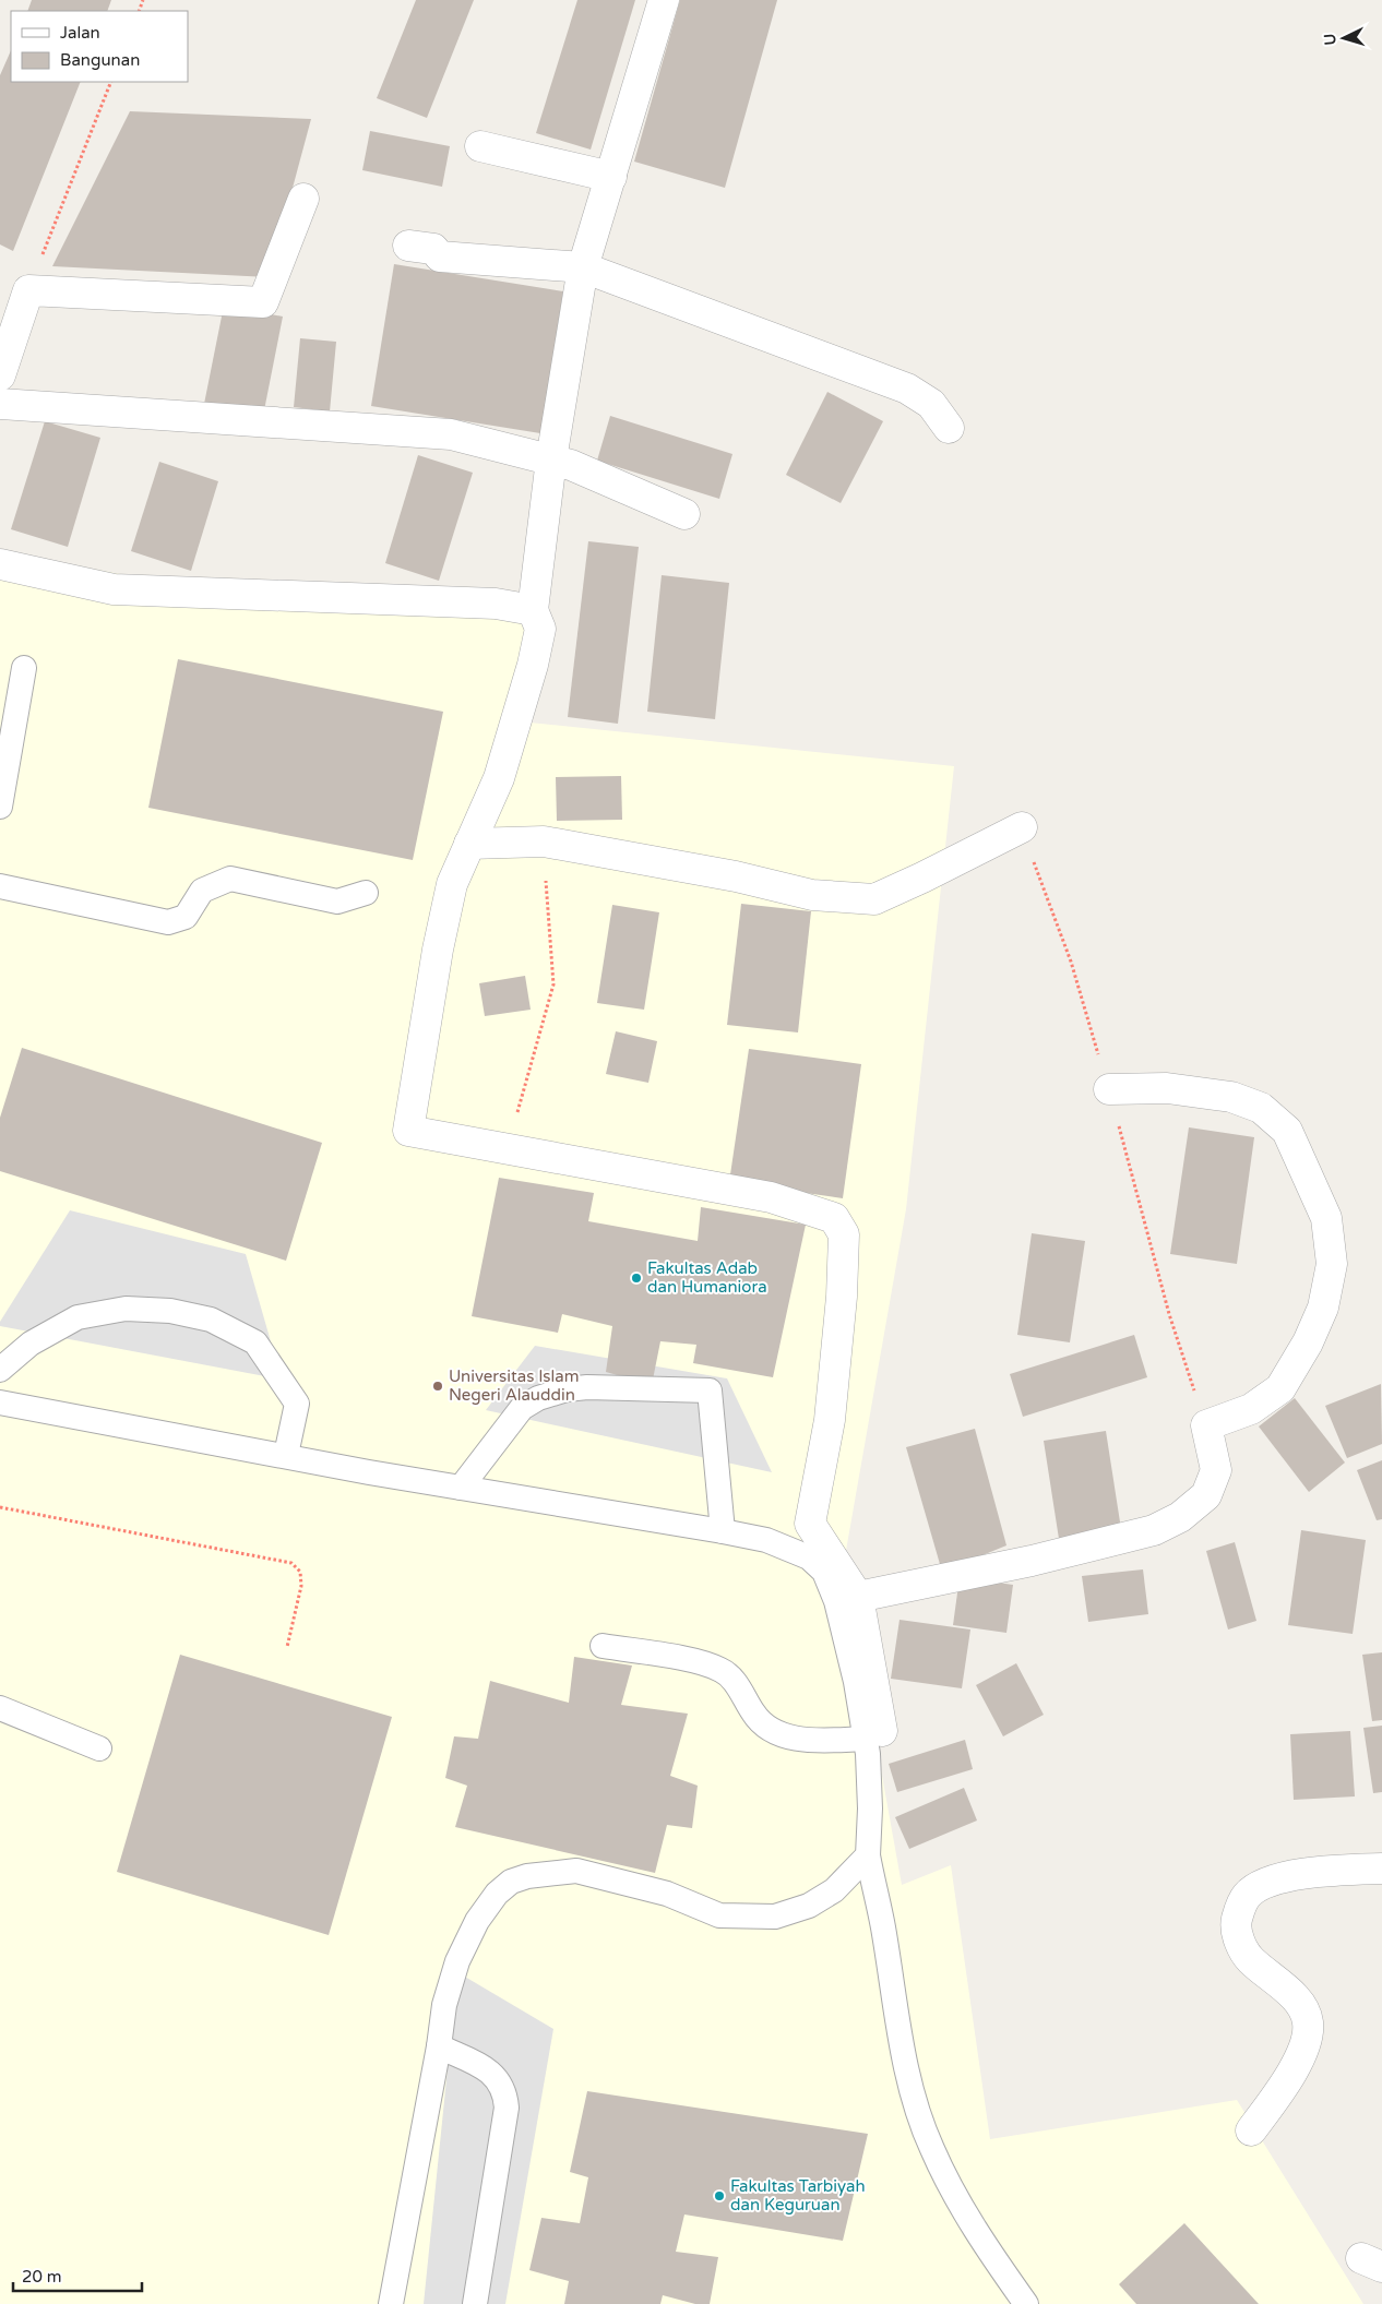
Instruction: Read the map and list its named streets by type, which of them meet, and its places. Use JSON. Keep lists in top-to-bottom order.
{
  "places": ["Fakultas Adab dan Humaniora", "Universitas Islam Negeri Alauddin", "Fakultas Tarbiyah dan Keguruan"],
  "legend": ["Jalan", "Bangunan"],
  "scale_bar": "20 m",
  "north": "left"
}
